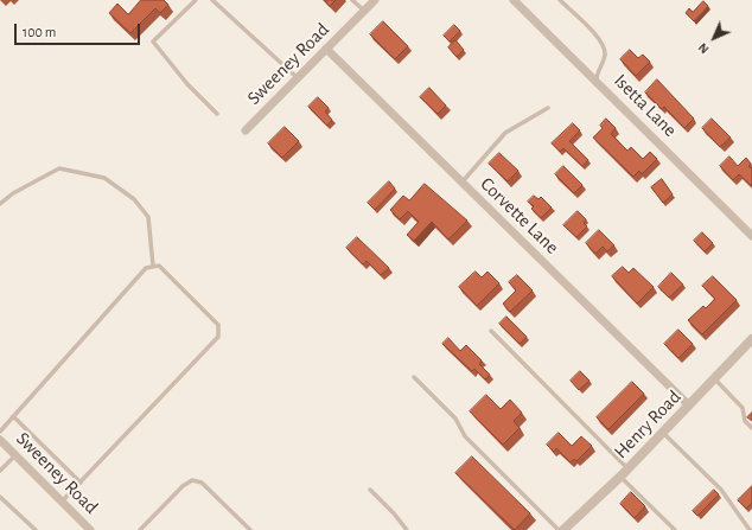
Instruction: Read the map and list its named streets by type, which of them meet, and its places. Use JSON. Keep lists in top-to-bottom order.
{
  "streets": {
    "street": [
      "Sweeney Road",
      "Isetta Lane",
      "Corvette Lane",
      "Henry Road"
    ]
  },
  "crossings": [
    ["Sweeney Road", "Corvette Lane"],
    ["Corvette Lane", "Henry Road"]
  ],
  "scale_bar": "100 m",
  "north": "bottom left"
}
